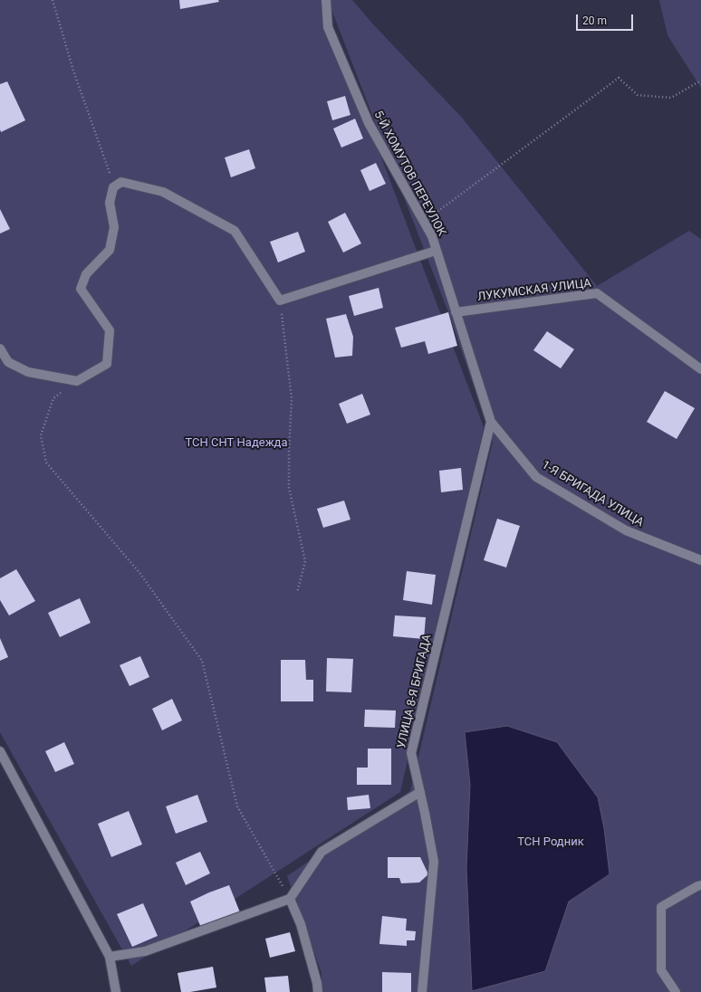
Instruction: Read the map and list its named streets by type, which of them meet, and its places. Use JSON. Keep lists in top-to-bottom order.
{
  "streets": {
    "street": [
      "5-Й ХОМУТОВ ПЕРЕУЛОК",
      "ЛУКУМСКАЯ УЛИЦА",
      "1-Я БРИГАДА УЛИЦА",
      "УЛИЦА 8-Я БРИГАДА"
    ]
  },
  "crossings": [
    ["5-Й ХОМУТОВ ПЕРЕУЛОК", "ЛУКУМСКАЯ УЛИЦА"],
    ["5-Й ХОМУТОВ ПЕРЕУЛОК", "1-Я БРИГАДА УЛИЦА"],
    ["5-Й ХОМУТОВ ПЕРЕУЛОК", "УЛИЦА 8-Я БРИГАДА"],
    ["1-Я БРИГАДА УЛИЦА", "УЛИЦА 8-Я БРИГАДА"]
  ],
  "parks": ["ТСН СНТ Надежда", "ТСН Родник"],
  "scale_bar": "20 m"
}
